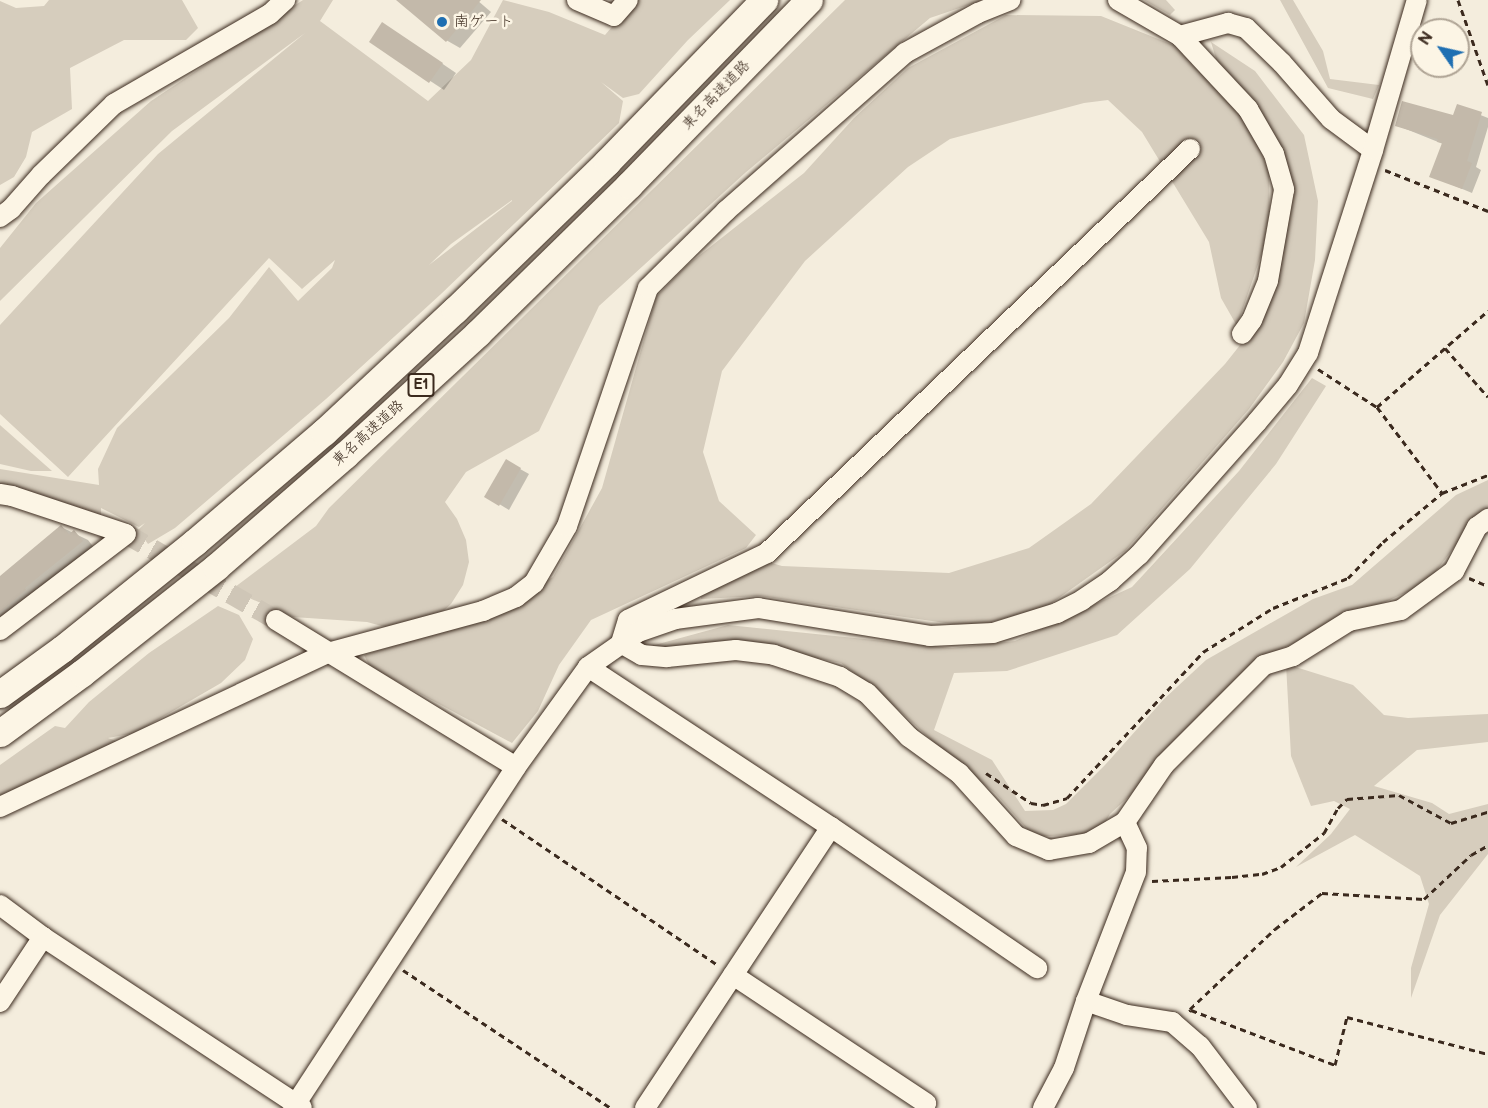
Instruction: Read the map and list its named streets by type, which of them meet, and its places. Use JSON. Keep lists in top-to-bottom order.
{
  "streets": {
    "highway": ["東名高速道路", "E1"]
  },
  "places": ["南ゲート"],
  "north": "top left"
}
